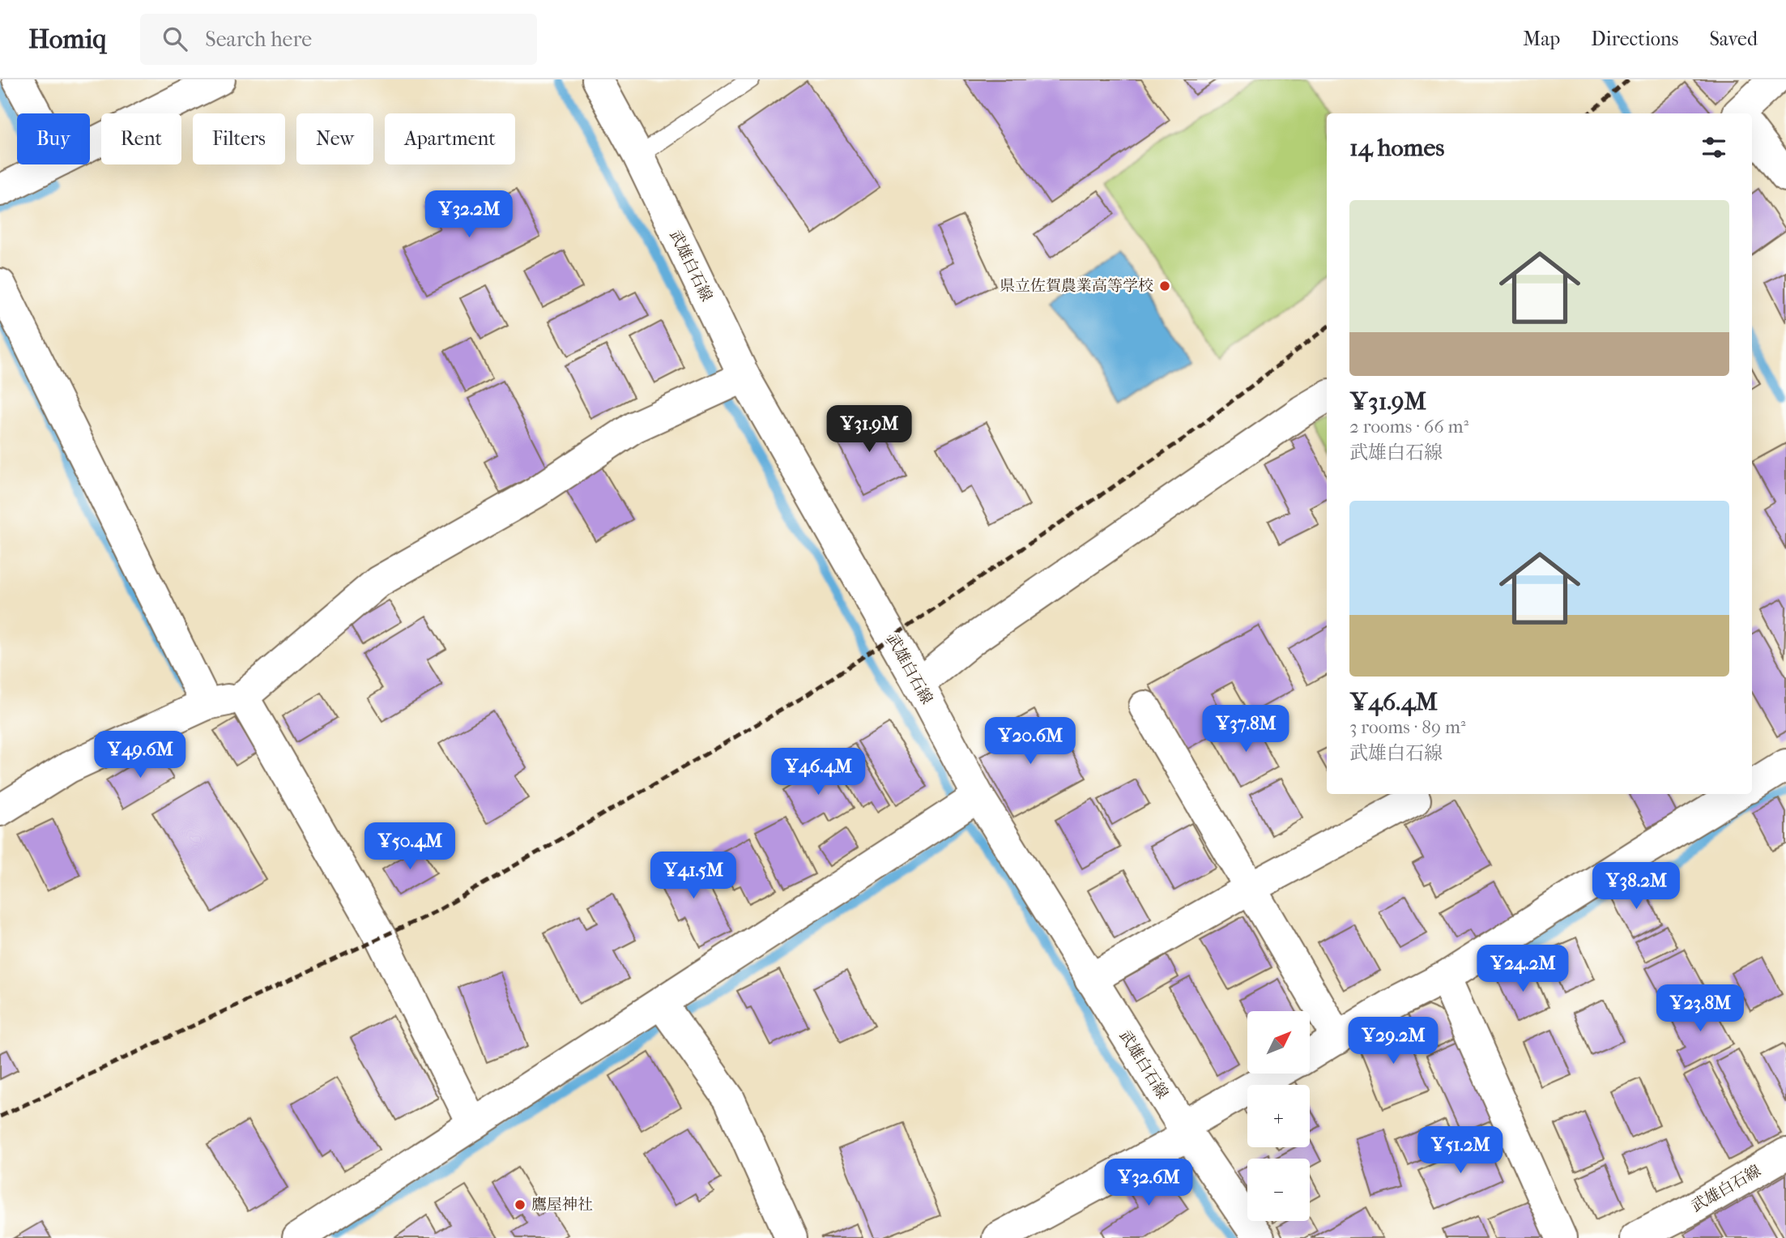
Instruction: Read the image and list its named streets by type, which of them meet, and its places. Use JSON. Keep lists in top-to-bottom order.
{
  "streets": {
    "street": ["武雄白石線"]
  },
  "places": ["県立佐賀農業高等学校", "鷹屋神社"],
  "north": "top right",
  "page": {
    "header": "Homiq",
    "search": "Search here",
    "nav": ["Map", "Directions", "Saved"],
    "chip": [
      "Buy",
      "Rent",
      "Filters",
      "New",
      "Apartment"
    ],
    "heading": "14 homes",
    "list": [
      {
        "name": "¥31.9M",
        "note": "2 rooms · 66 m² · 武雄白石線"
      },
      {
        "name": "¥46.4M",
        "note": "3 rooms · 89 m² · 武雄白石線"
      }
    ],
    "price": [
      "¥32.2M",
      "¥31.9M",
      "¥37.8M",
      "¥20.6M",
      "¥49.6M",
      "¥46.4M",
      "¥50.4M",
      "¥41.5M",
      "¥38.2M",
      "¥24.2M",
      "¥23.8M",
      "¥29.2M",
      "¥51.2M",
      "¥32.6M"
    ],
    "map_buttons": ["+", "−"]
  }
}
